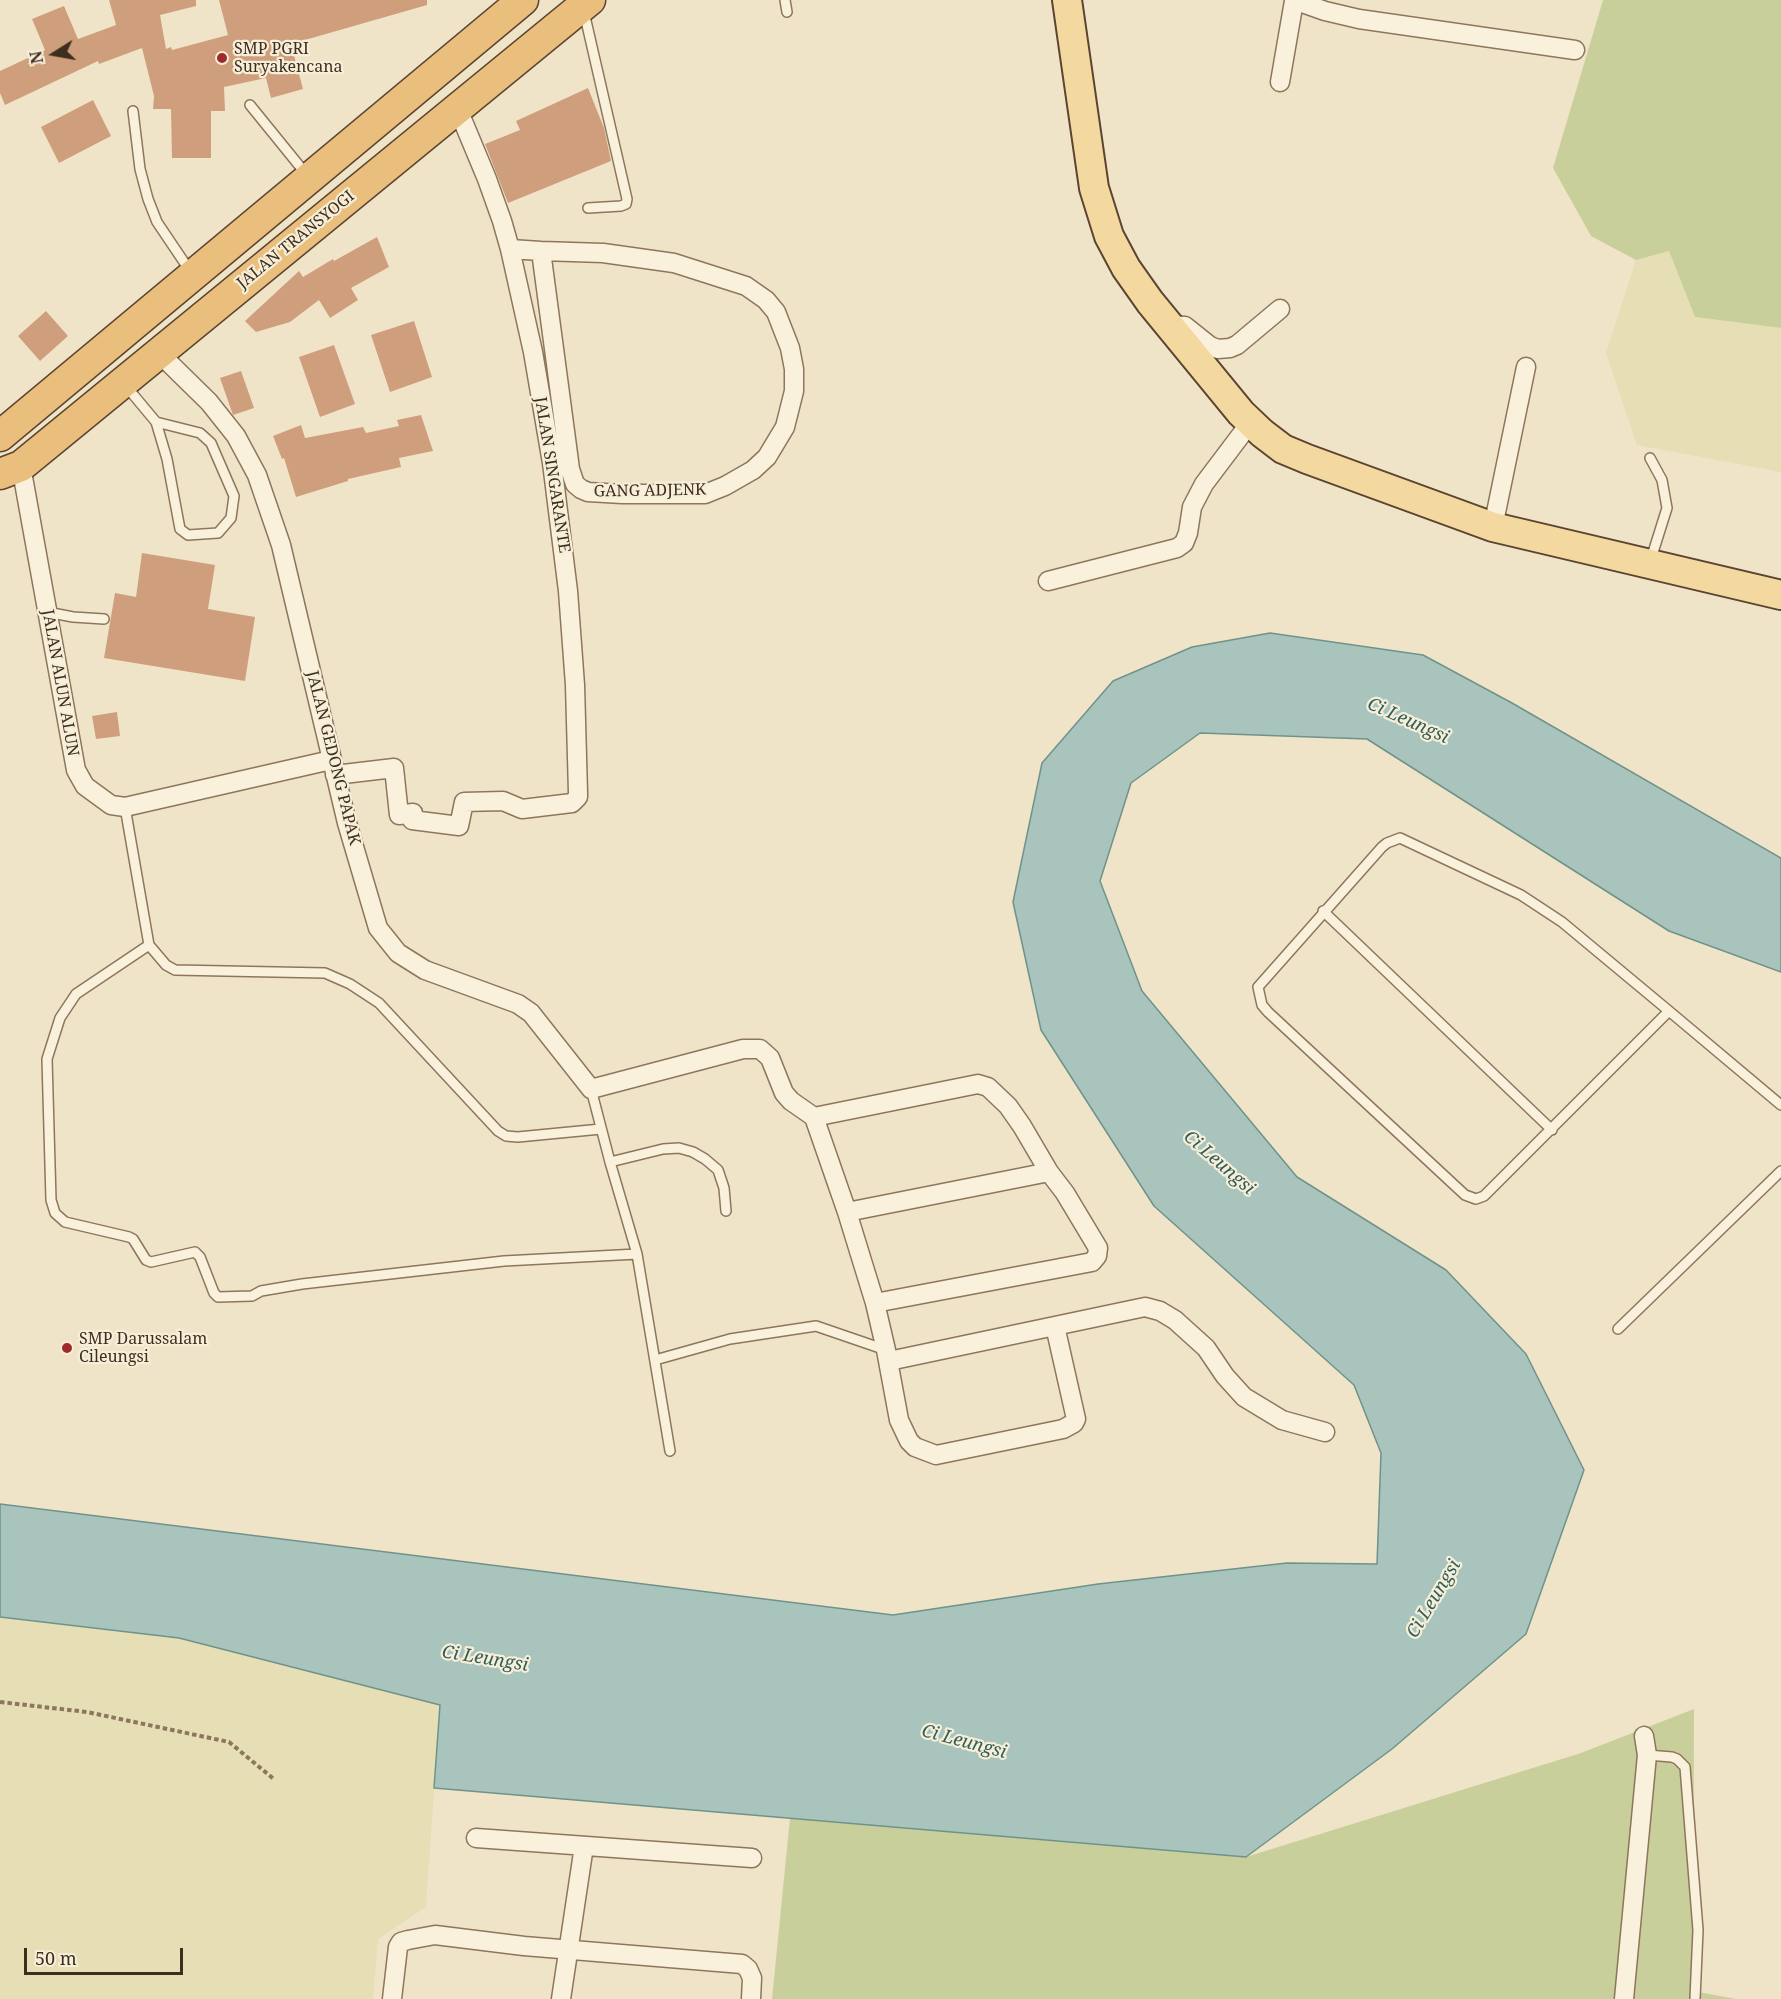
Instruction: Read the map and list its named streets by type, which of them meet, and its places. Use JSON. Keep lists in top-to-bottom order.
{
  "streets": {
    "highway": ["JALAN TRANSYOGI"],
    "street": [
      "JALAN SINGARANTE",
      "GANG ADJENK",
      "JALAN ALUN ALUN",
      "JALAN GEDONG PAPAK"
    ]
  },
  "crossings": [
    ["JALAN TRANSYOGI", "JALAN SINGARANTE"],
    ["JALAN TRANSYOGI", "JALAN ALUN ALUN"],
    ["JALAN TRANSYOGI", "JALAN GEDONG PAPAK"],
    ["JALAN SINGARANTE", "GANG ADJENK"],
    ["JALAN SINGARANTE", "JALAN GEDONG PAPAK"]
  ],
  "water": ["Ci Leungsi"],
  "places": ["SMP PGRI Suryakencana", "SMP Darussalam Cileungsi"],
  "scale_bar": "50 m",
  "north": "left"
}
